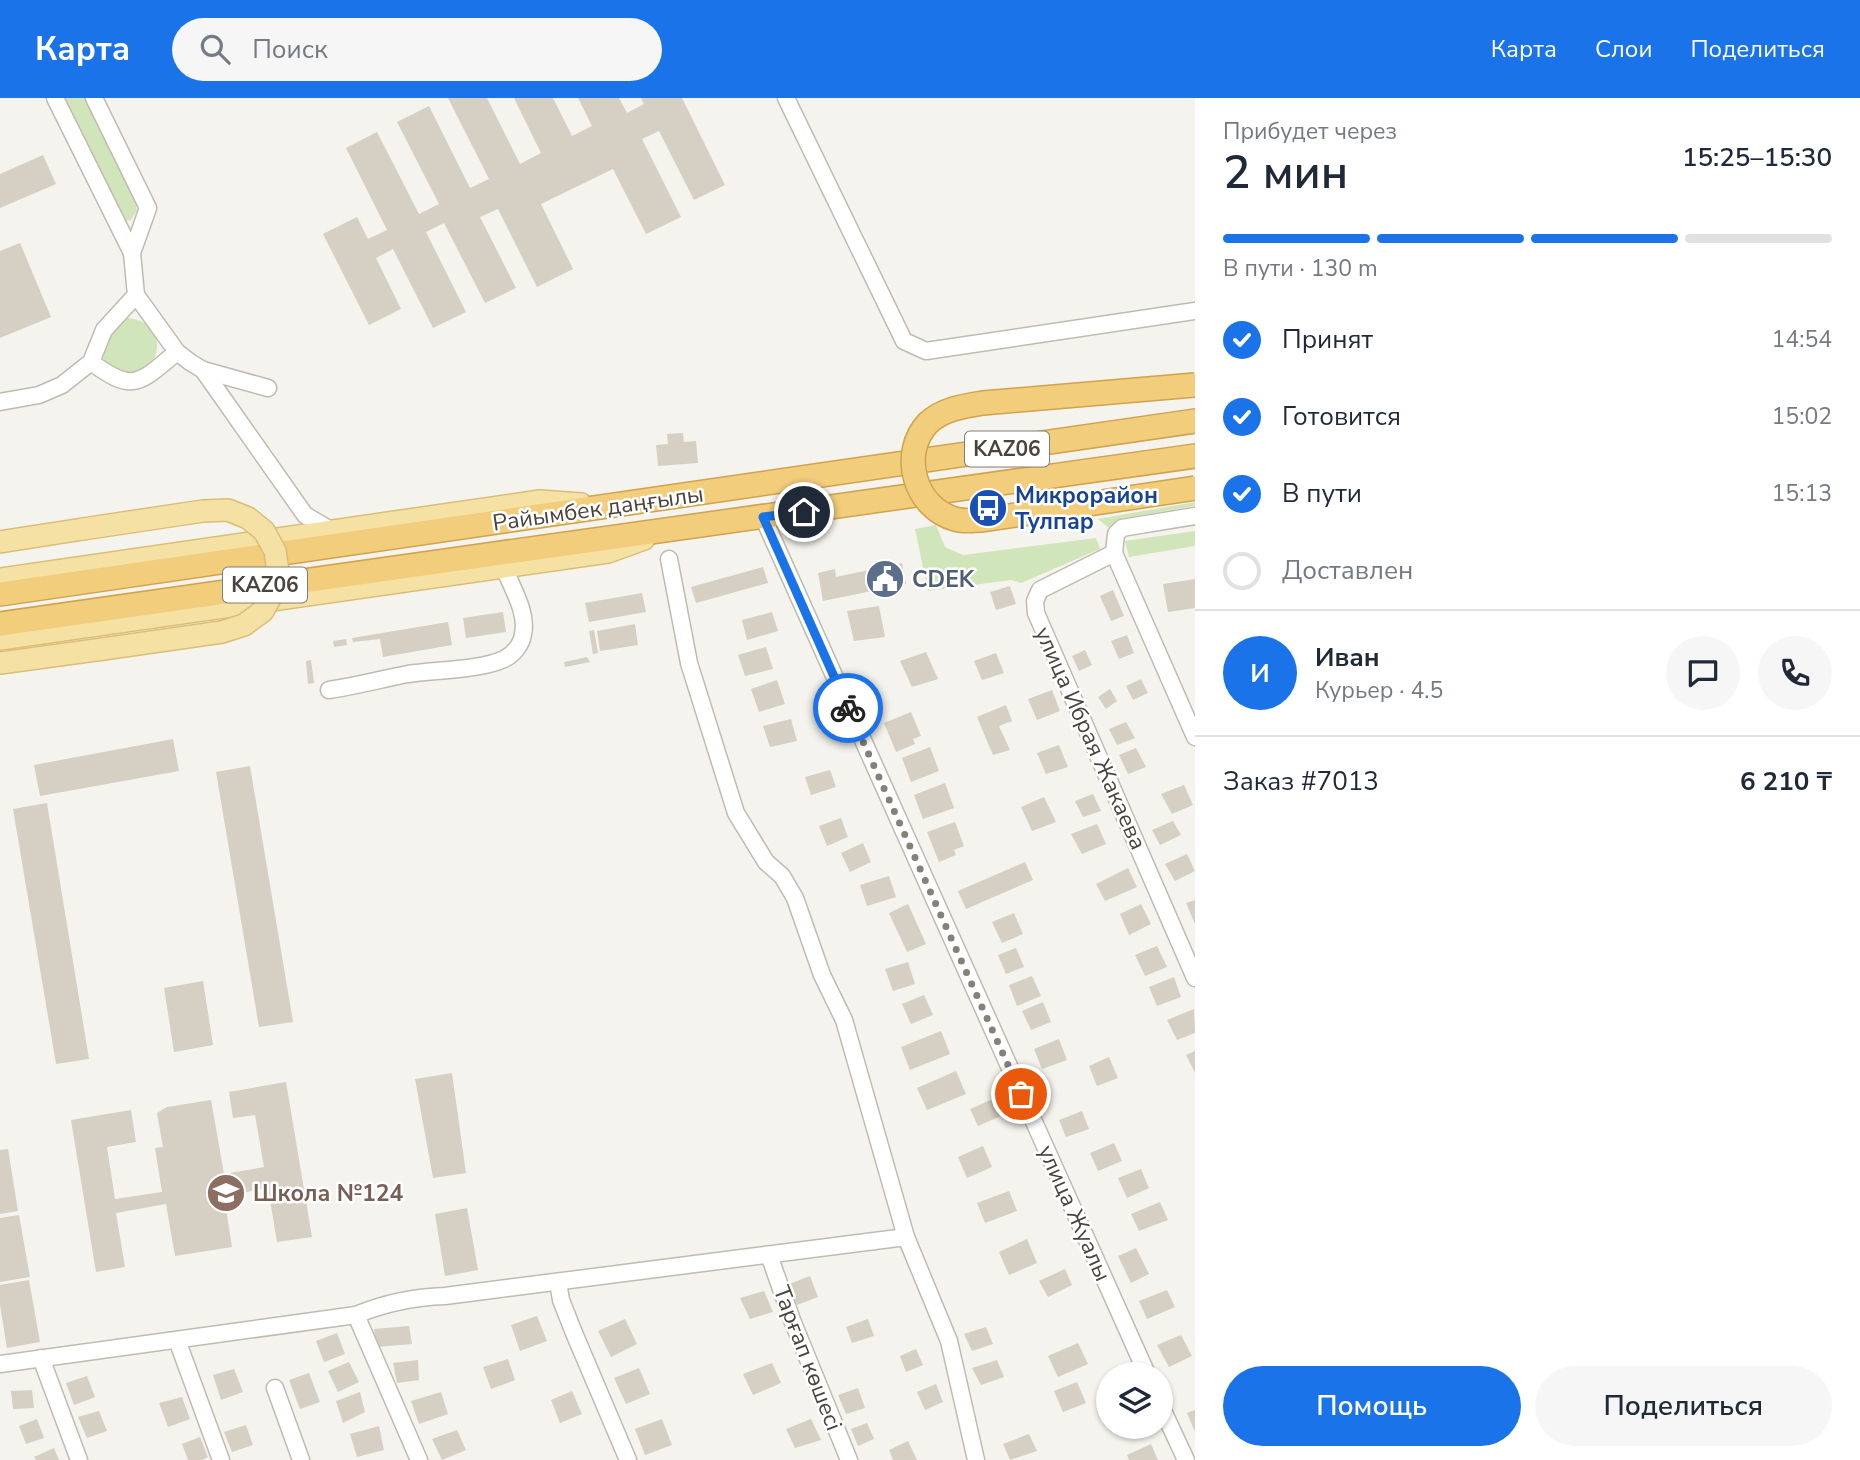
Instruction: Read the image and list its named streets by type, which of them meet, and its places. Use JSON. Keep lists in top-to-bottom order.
{
  "streets": {
    "highway": ["KАZ06", "Райымбек даңғылы"],
    "street": ["улица Ибрая Жакаева", "улица Жуалы", "Тарғап көшесі"]
  },
  "crossings": [
    ["Райымбек даңғылы", "улица Жуалы"]
  ],
  "places": {
    "bus stop": ["Микрорайон Тулпар"],
    "public building": ["CDEK"],
    "school or university": ["Школа №124"]
  },
  "page": {
    "header": "Карта",
    "search": "Поиск",
    "nav": ["Карта", "Слои", "Поделиться"],
    "heading": ["2 мин", "Прибудет через", "15:25–15:30"],
    "panel": [
      "Иван",
      "Курьер · 4.5",
      "Заказ #7013",
      "6 210 ₸"
    ],
    "bar": "В пути · 130 m",
    "list": [
      ["Принят", "14:54"],
      ["Готовится", "15:02"],
      ["В пути", "15:13"],
      "Доставлен"
    ],
    "round": "И",
    "buttons": ["Помощь", "Поделиться"]
  }
}
